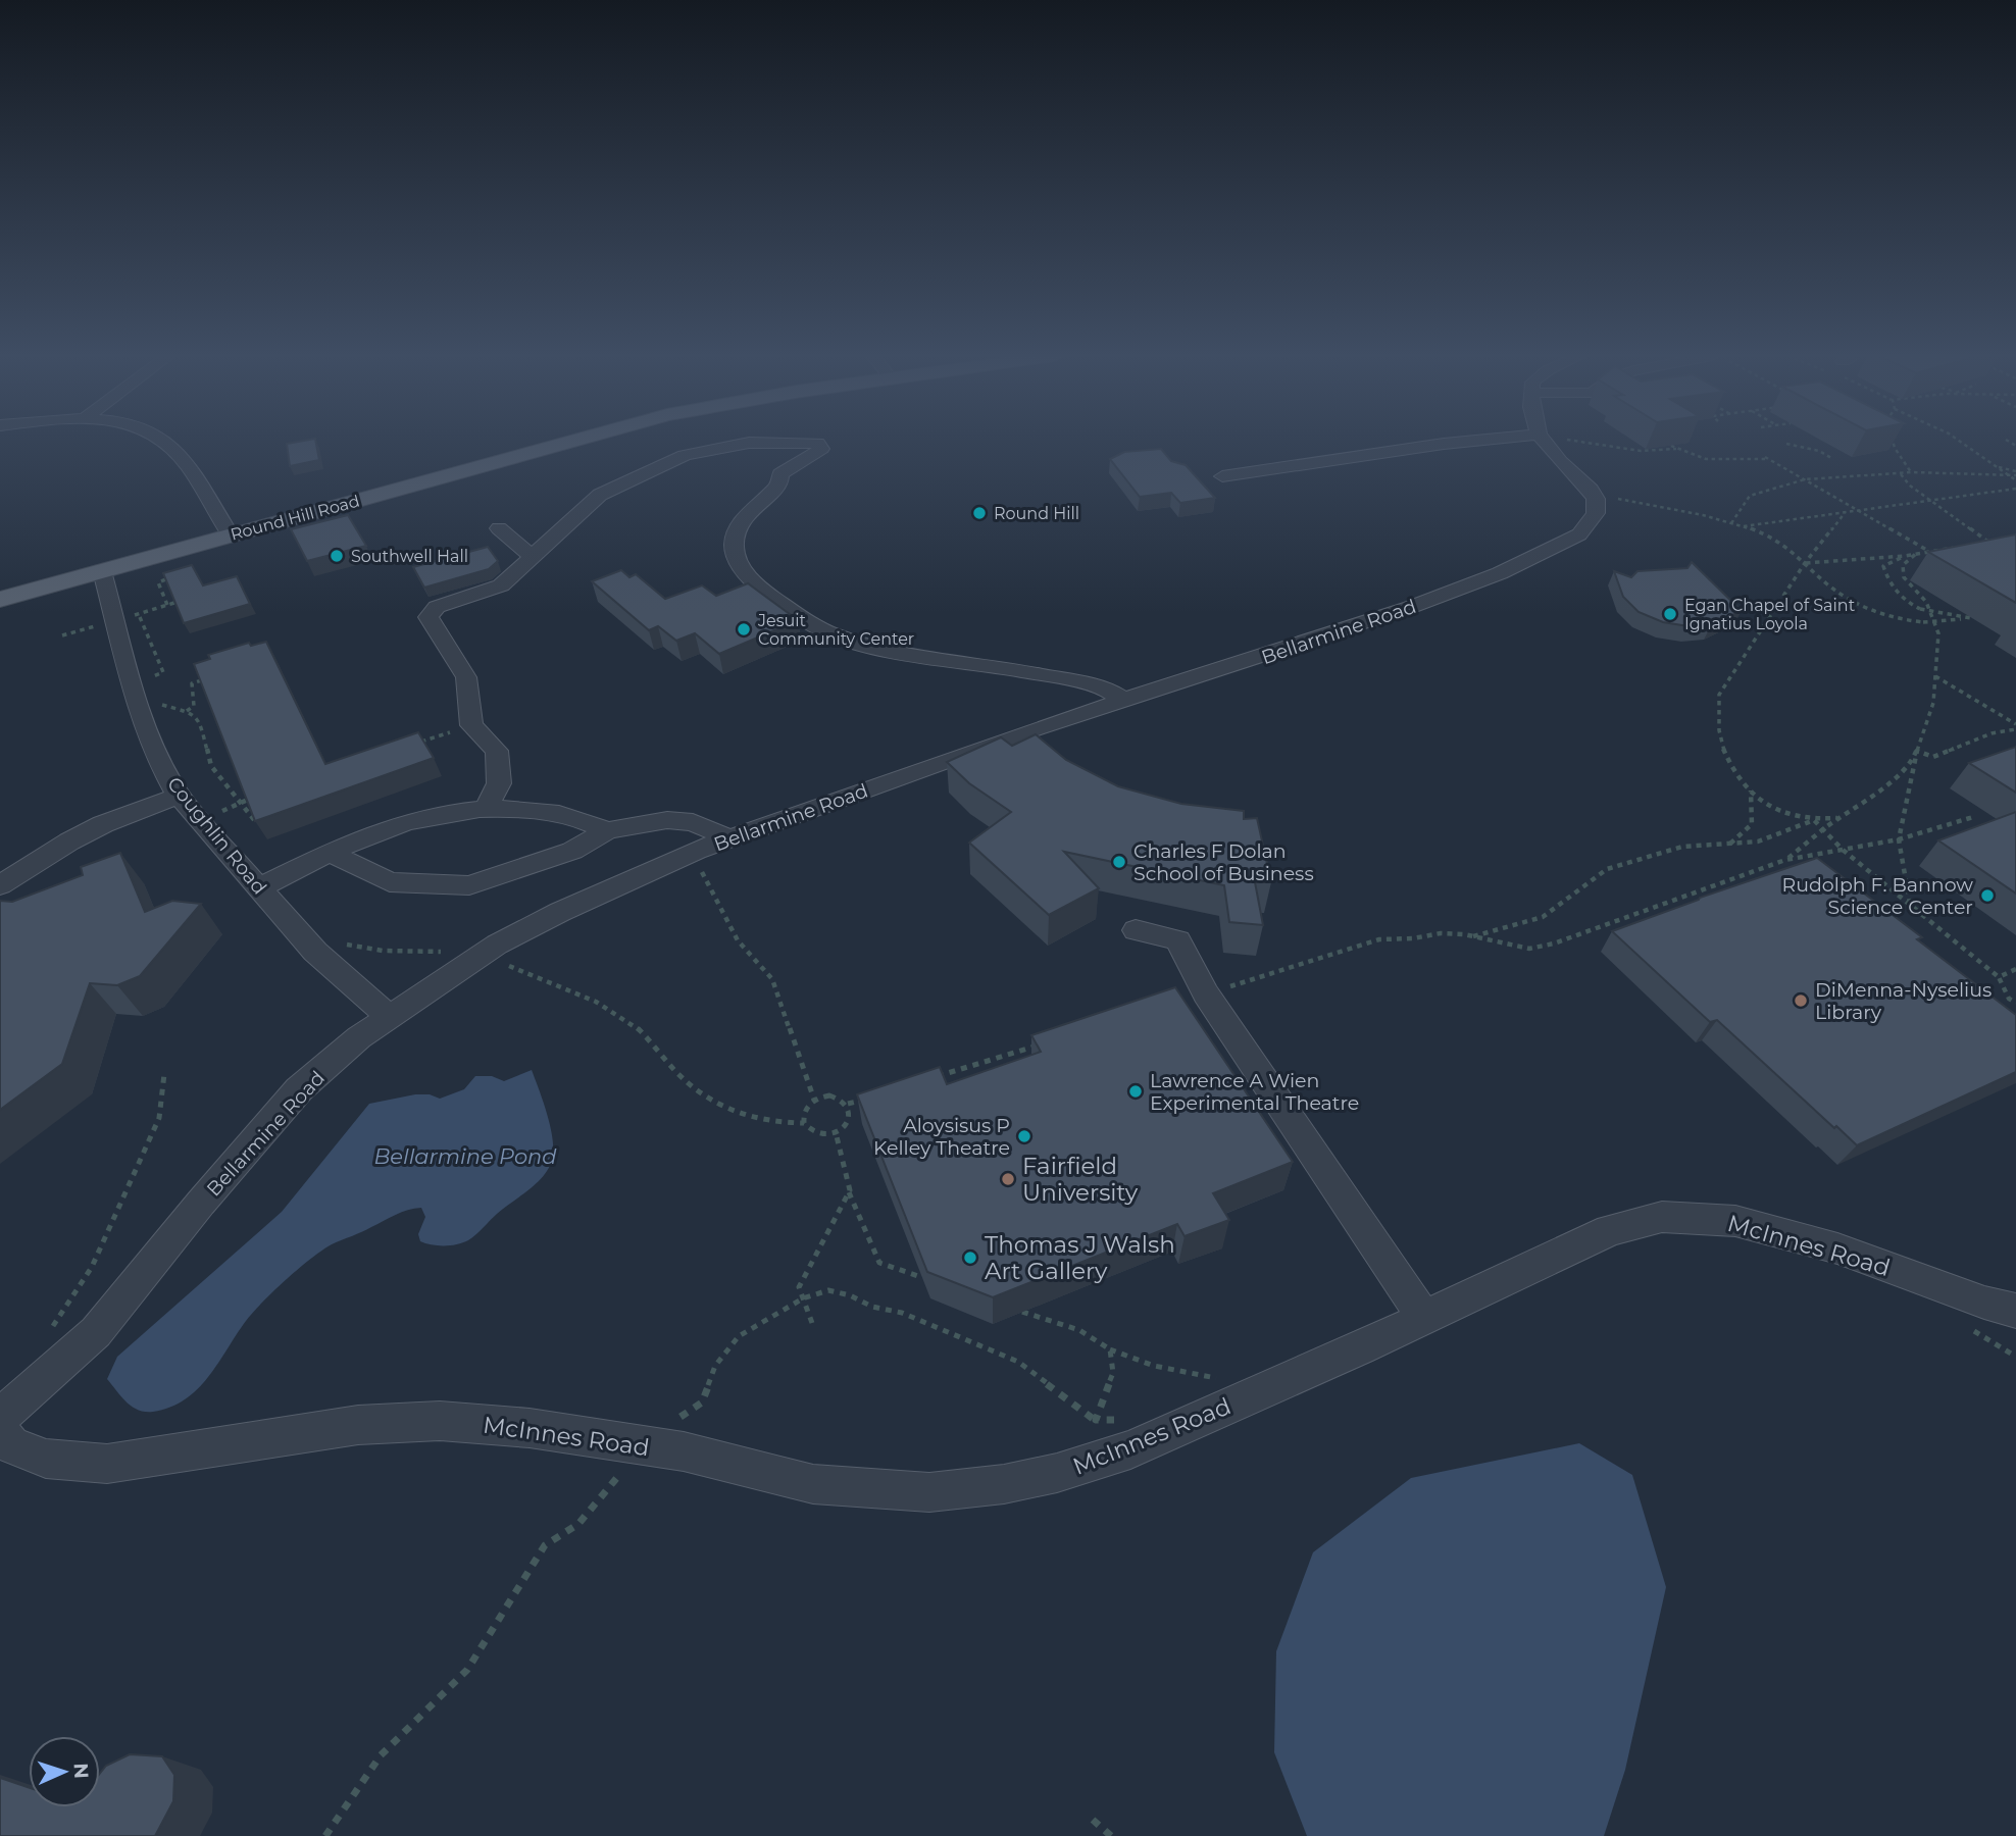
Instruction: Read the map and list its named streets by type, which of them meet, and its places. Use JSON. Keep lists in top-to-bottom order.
{
  "streets": {
    "main road": ["Round Hill Road"],
    "street": ["Bellarmine Road", "Coughlin Road", "McInnes Road"]
  },
  "crossings": [
    ["Round Hill Road", "Coughlin Road"],
    ["Bellarmine Road", "Coughlin Road"]
  ],
  "water": ["Bellarmine Pond"],
  "places": [
    "Round Hill",
    "Southwell Hall",
    "Egan Chapel of Saint Ignatius Loyola",
    "Jesuit Community Center",
    "Charles F Dolan School of Business",
    "Rudolph F. Bannow Science Center",
    "DiMenna-Nyselius Library",
    "Lawrence A Wien Experimental Theatre",
    "Aloysisus P Kelley Theatre",
    "Fairfield University",
    "Thomas J Walsh Art Gallery"
  ],
  "north": "right"
}
